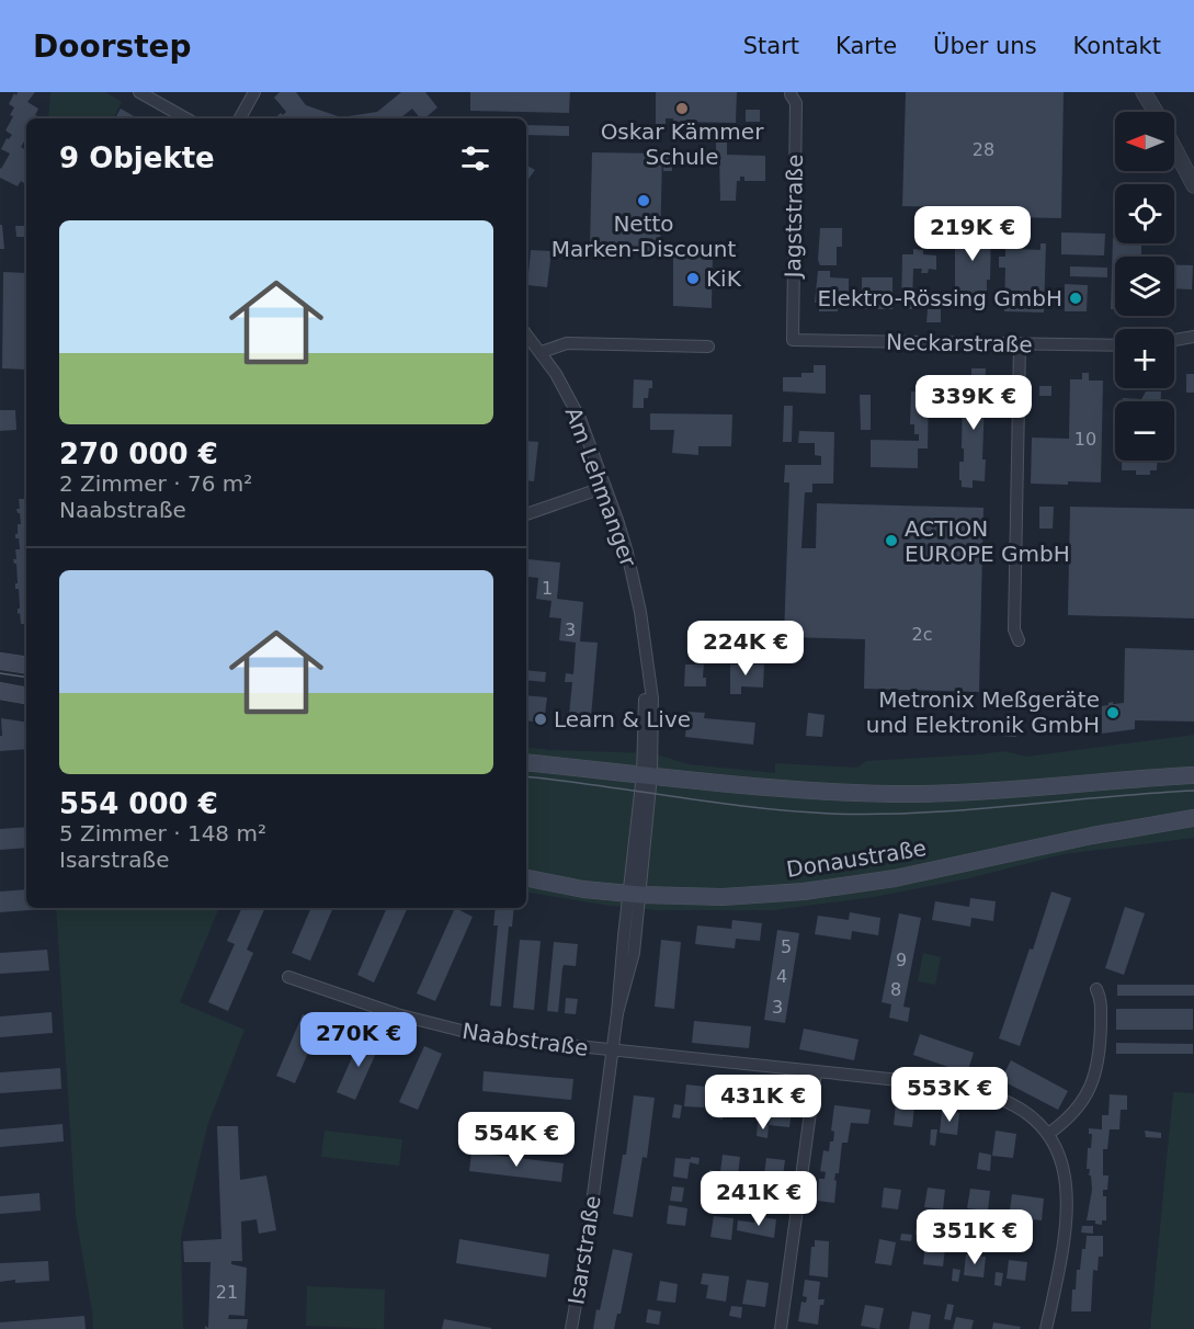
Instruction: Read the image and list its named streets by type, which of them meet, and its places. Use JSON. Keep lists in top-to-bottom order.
{
  "streets": {
    "main road": ["Donaustraße"],
    "street": [
      "Jagststraße",
      "Neckarstraße",
      "Am Lehmanger",
      "Naabstraße",
      "Isarstraße"
    ]
  },
  "crossings": [
    ["Jagststraße", "Neckarstraße"],
    ["Am Lehmanger", "Donaustraße"],
    ["Am Lehmanger", "Isarstraße"],
    ["Donaustraße", "Isarstraße"],
    ["Naabstraße", "Isarstraße"]
  ],
  "places": [
    "Oskar Kämmer Schule",
    "Netto Marken-Discount",
    "KiK",
    "Elektro-Rössing GmbH",
    "ACTION EUROPE GmbH",
    "Metronix Meßgeräte und Elektronik GmbH",
    "Learn & Live"
  ],
  "house_numbers": [
    "28",
    "10",
    "1",
    "3",
    "2c",
    "5",
    "9",
    "4",
    "8",
    "3",
    "21"
  ],
  "north": "left",
  "page": {
    "header": "Doorstep",
    "nav": [
      "Start",
      "Karte",
      "Über uns",
      "Kontakt"
    ],
    "map_buttons": ["+", "−"],
    "heading": "9 Objekte",
    "list": [
      {
        "name": "270 000 €",
        "note": "2 Zimmer · 76 m² · Naabstraße"
      },
      {
        "name": "554 000 €",
        "note": "5 Zimmer · 148 m² · Isarstraße"
      }
    ],
    "price": [
      "219K €",
      "339K €",
      "224K €",
      "270K €",
      "553K €",
      "431K €",
      "554K €",
      "241K €",
      "351K €"
    ]
  }
}
